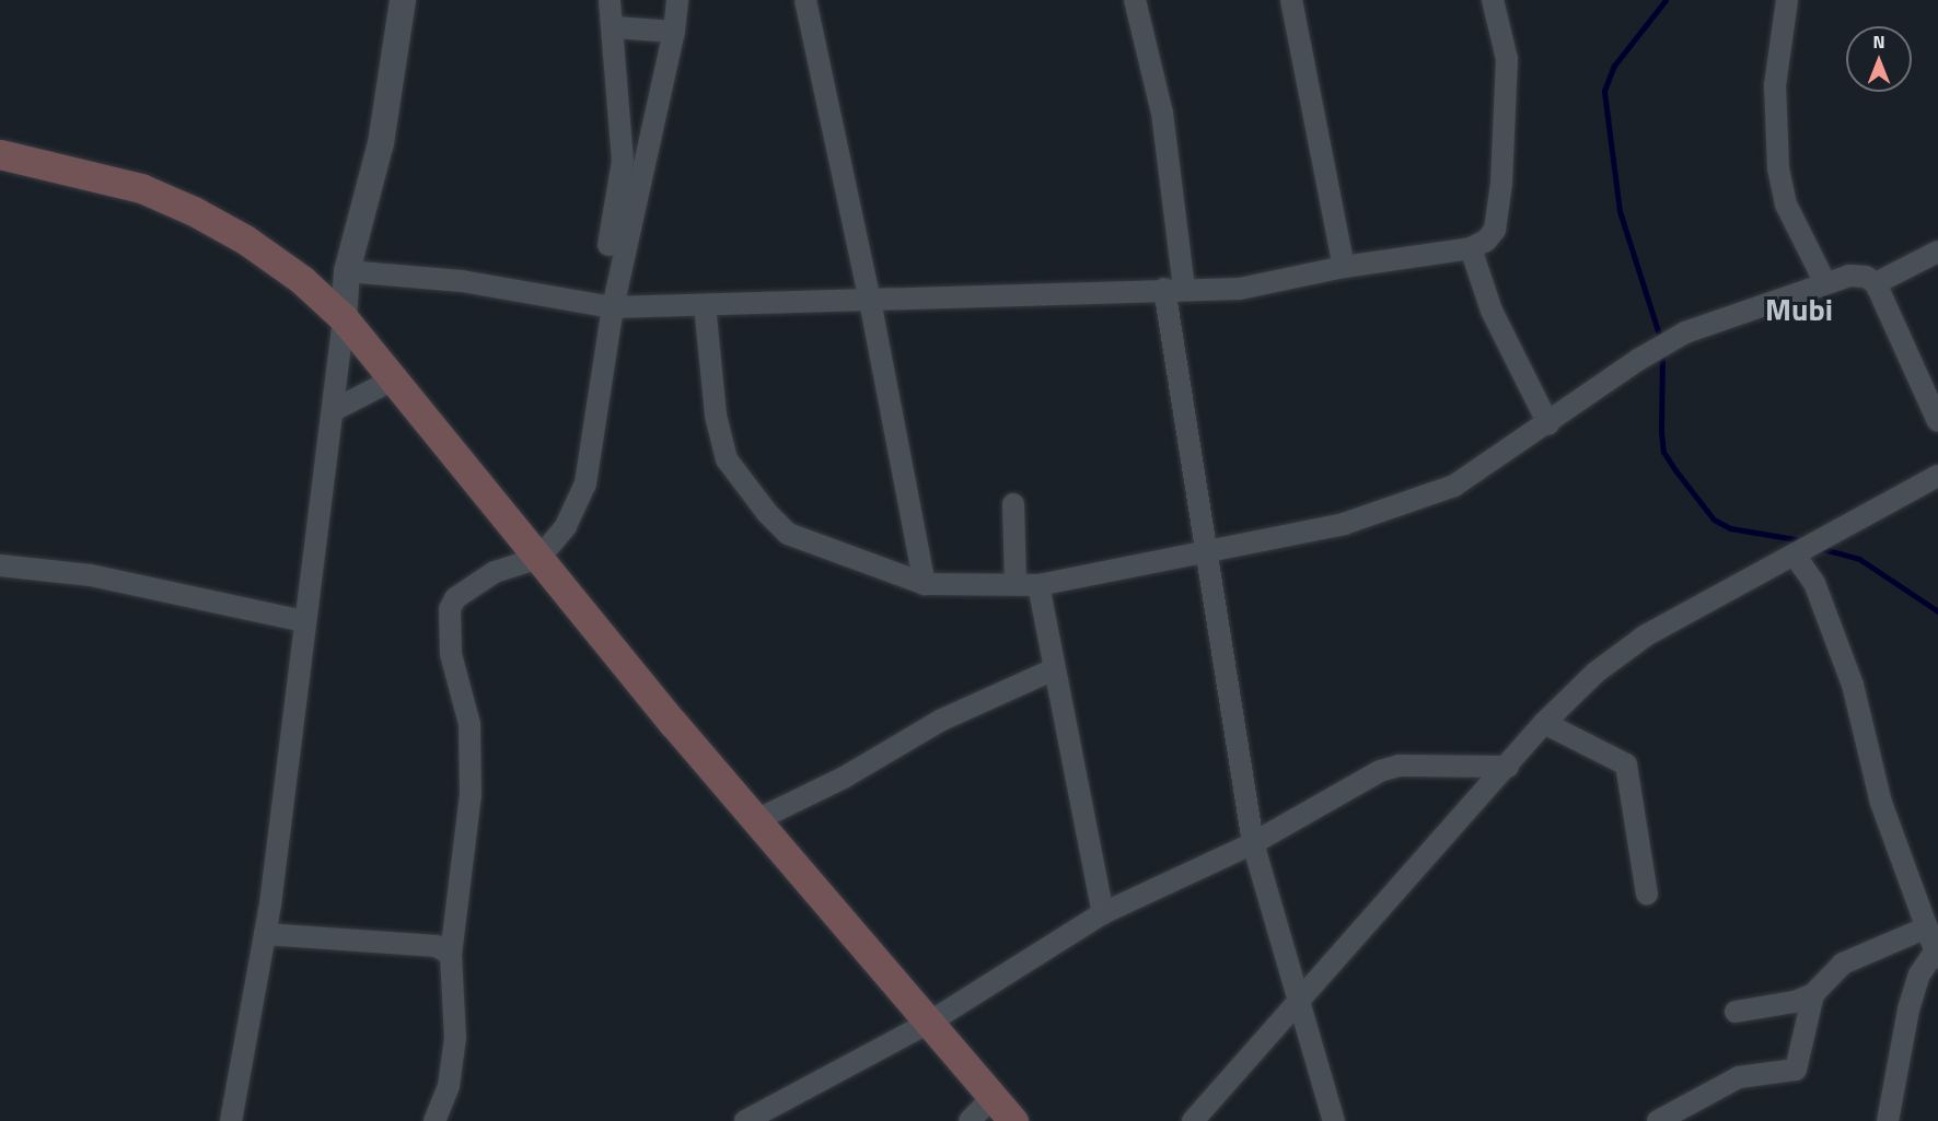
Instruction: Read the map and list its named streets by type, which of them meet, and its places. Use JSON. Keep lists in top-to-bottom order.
{
  "districts": ["Mubi"],
  "north": "top"
}
